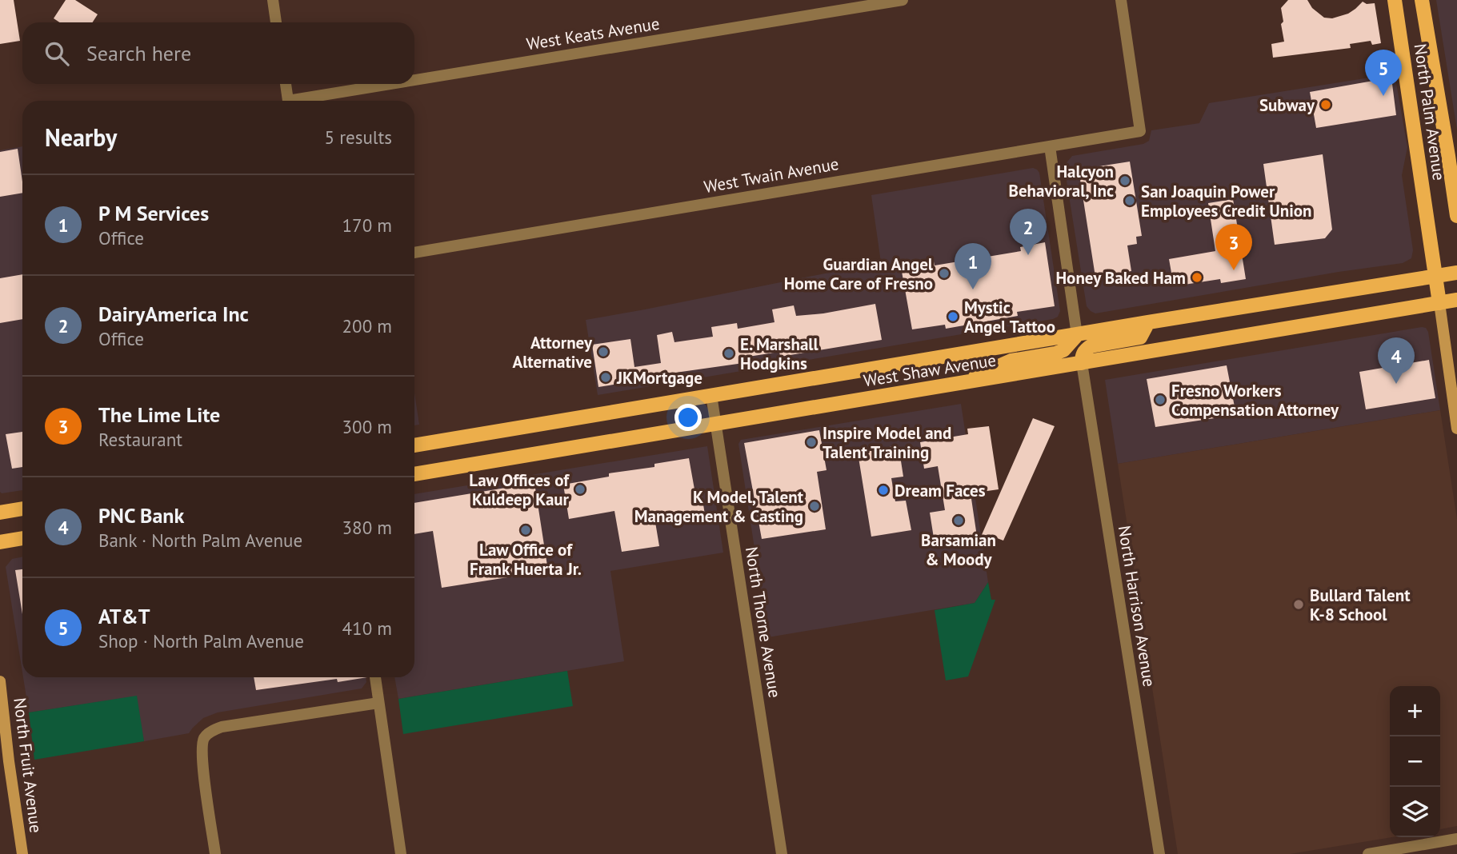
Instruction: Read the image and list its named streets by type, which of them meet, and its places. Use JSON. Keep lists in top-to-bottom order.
{
  "streets": {
    "main road": ["North Palm Avenue", "West Shaw Avenue"],
    "street": [
      "West Keats Avenue",
      "West Twain Avenue",
      "North Harrison Avenue",
      "North Thorne Avenue",
      "North Fruit Avenue"
    ]
  },
  "crossings": [
    ["North Palm Avenue", "West Shaw Avenue"],
    ["West Shaw Avenue", "North Harrison Avenue"],
    ["West Shaw Avenue", "North Thorne Avenue"]
  ],
  "places": [
    "Subway",
    "Halcyon Behavioral, Inc",
    "San Joaquin Power Employees Credit Union",
    "Guardian Angel Home Care of Fresno",
    "Honey Baked Ham",
    "Mystic Angel Tattoo",
    "Attorney Alternative",
    "E. Marshall Hodgkins",
    "JKMortgage",
    "Fresno Workers Compensation Attorney",
    "Inspire Model and Talent Training",
    "Law Offices of Kuldeep Kaur",
    "Dream Faces",
    "K Model, Talent Management & Casting",
    "Barsamian & Moody",
    "Law Office of Frank Huerta Jr.",
    "Bullard Talent K-8 School"
  ],
  "page": {
    "search": "Search here",
    "pins": [
      "5",
      "2",
      "3",
      "1",
      "4"
    ],
    "heading": ["Nearby", "5 results"],
    "list": [
      {
        "mark": "1",
        "name": "P M Services",
        "note": "Office",
        "value": "170 m"
      },
      {
        "mark": "2",
        "name": "DairyAmerica Inc",
        "note": "Office",
        "value": "200 m"
      },
      {
        "mark": "3",
        "name": "The Lime Lite",
        "note": "Restaurant",
        "value": "300 m"
      },
      {
        "mark": "4",
        "name": "PNC Bank",
        "note": "Bank · North Palm Avenue",
        "value": "380 m"
      },
      {
        "mark": "5",
        "name": "AT&T",
        "note": "Shop · North Palm Avenue",
        "value": "410 m"
      }
    ],
    "map_buttons": ["+", "−"]
  }
}
